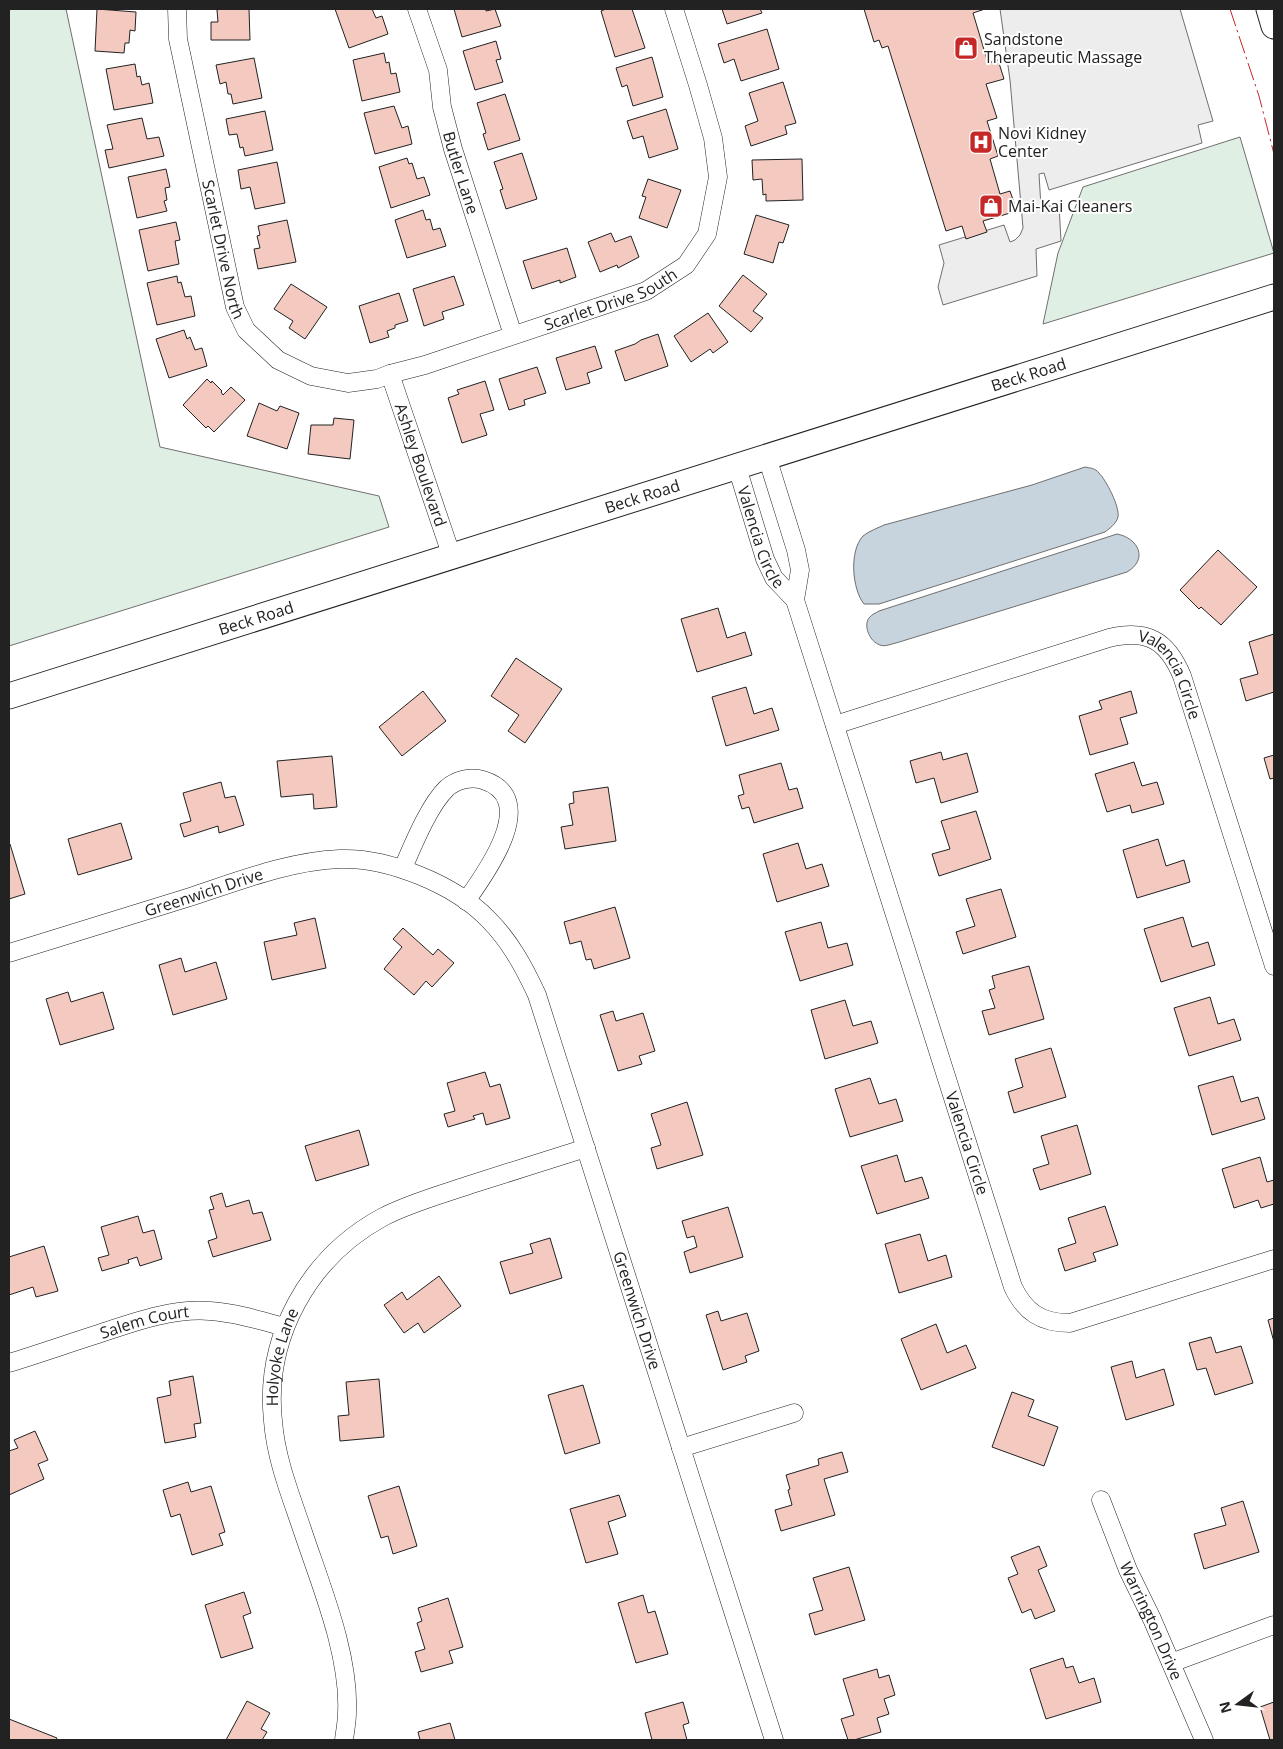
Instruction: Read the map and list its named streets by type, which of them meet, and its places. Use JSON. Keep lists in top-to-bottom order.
{
  "streets": {
    "main road": ["Beck Road"],
    "street": [
      "Butler Lane",
      "Scarlet Drive North",
      "Scarlet Drive South",
      "Ashley Boulevard",
      "Valencia Circle",
      "Greenwich Drive",
      "Salem Court",
      "Holyoke Lane",
      "Warrington Drive"
    ]
  },
  "crossings": [
    ["Butler Lane", "Scarlet Drive South"],
    ["Scarlet Drive North", "Scarlet Drive South"],
    ["Scarlet Drive North", "Ashley Boulevard"],
    ["Scarlet Drive South", "Ashley Boulevard"],
    ["Beck Road", "Ashley Boulevard"],
    ["Beck Road", "Valencia Circle"],
    ["Greenwich Drive", "Holyoke Lane"],
    ["Salem Court", "Holyoke Lane"]
  ],
  "places": {
    "shop": ["Sandstone Therapeutic Massage", "Mai-Kai Cleaners"],
    "hospital": ["Novi Kidney Center"]
  },
  "north": "left"
}
